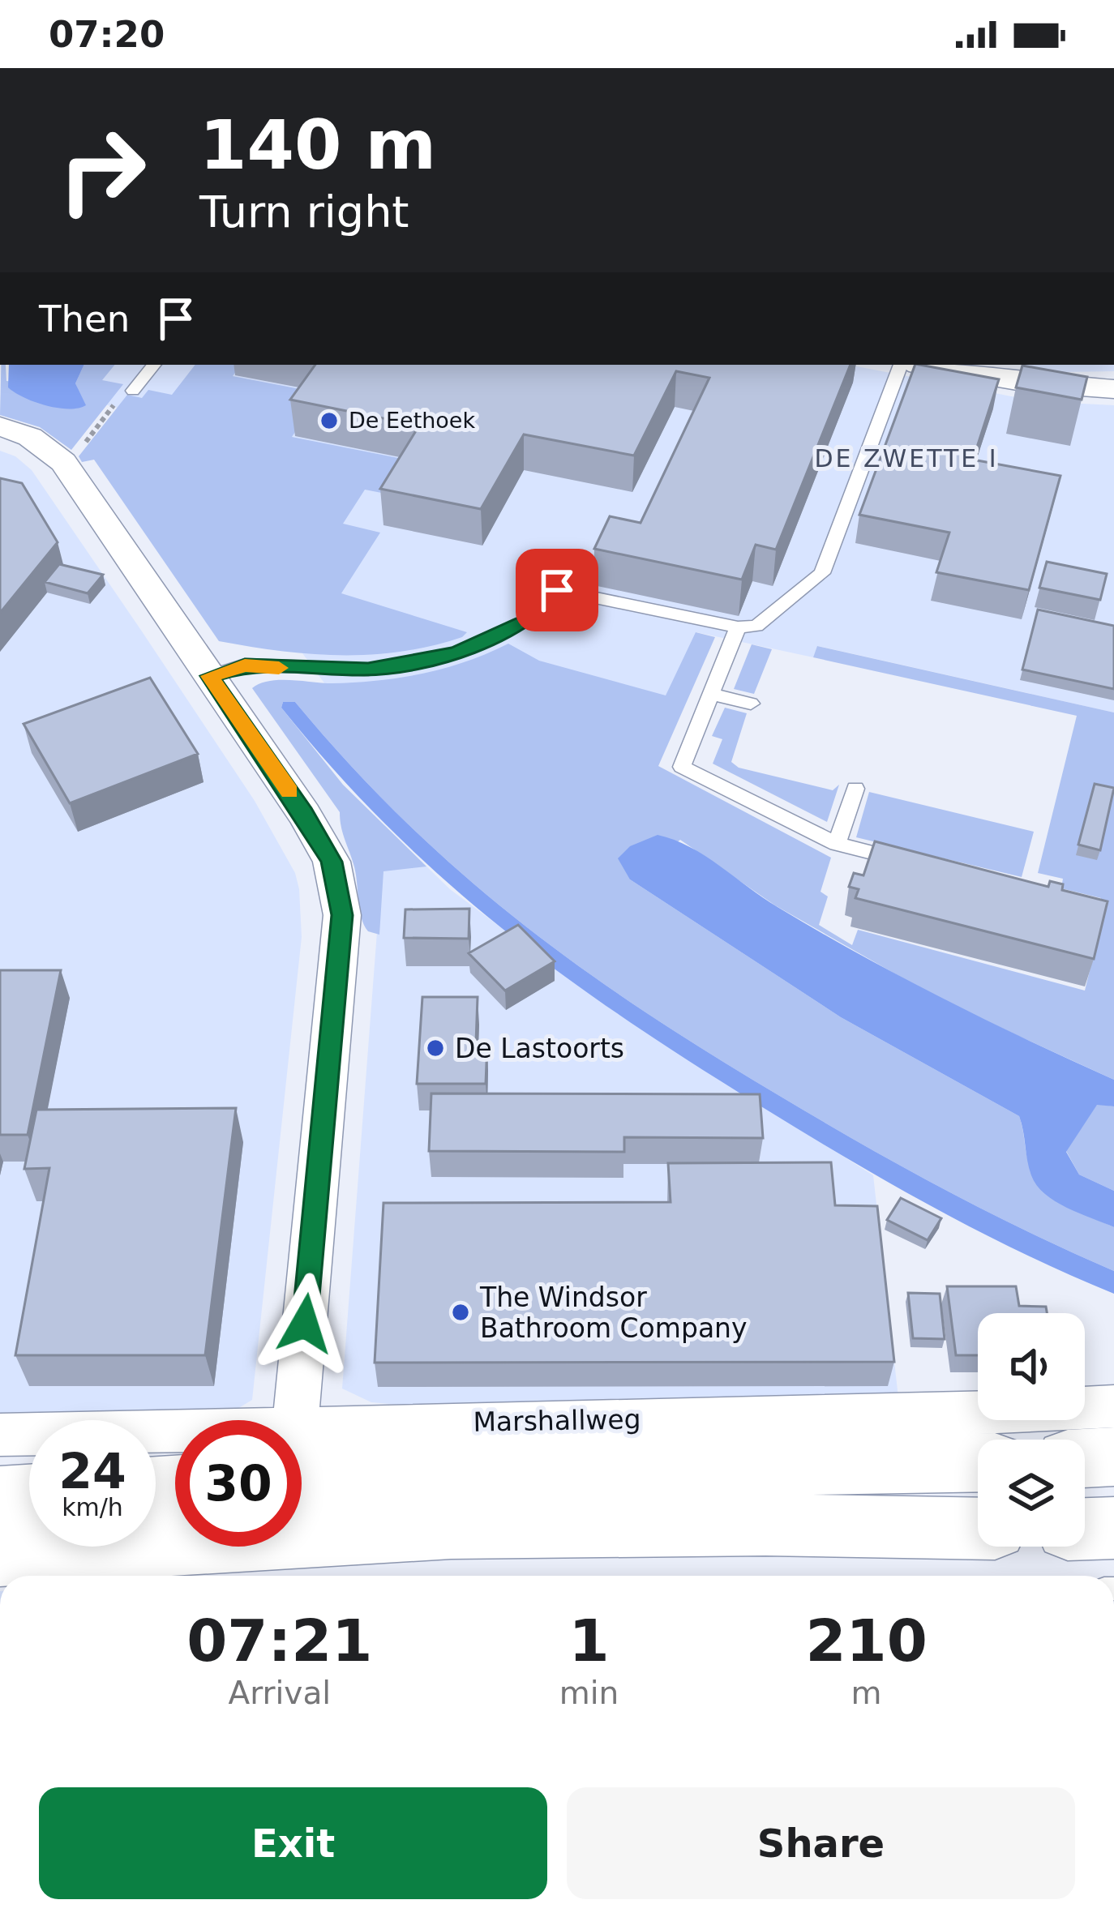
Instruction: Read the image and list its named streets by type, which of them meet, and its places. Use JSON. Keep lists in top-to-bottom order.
{
  "streets": {
    "main road": ["Marshallweg"]
  },
  "districts": ["DE ZWETTE I"],
  "places": ["De Eethoek", "De Lastoorts", "The Windsor Bathroom Company"],
  "page": {
    "status": "07:20",
    "turn": ["140 m", "Turn right"],
    "then": "Then",
    "speed": "24 km/h",
    "limit": "30",
    "eta": [
      "07:21",
      "Arrival",
      "1",
      "min",
      "210",
      "m"
    ],
    "buttons": ["Exit", "Share"]
  }
}
